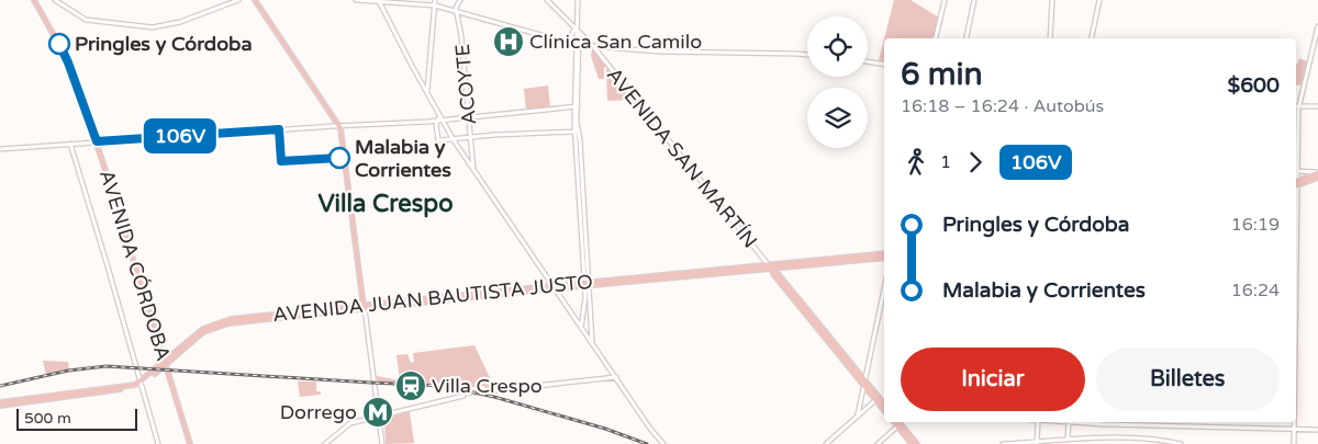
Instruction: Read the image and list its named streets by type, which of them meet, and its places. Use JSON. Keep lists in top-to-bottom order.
{
  "streets": {
    "main road": [
      "ACOYTE",
      "AVENIDA SAN MARTÍN",
      "AVENIDA CÓRDOBA",
      "AVENIDA JUAN BAUTISTA JUSTO"
    ]
  },
  "crossings": [
    ["AVENIDA SAN MARTÍN", "AVENIDA JUAN BAUTISTA JUSTO"],
    ["AVENIDA CÓRDOBA", "AVENIDA JUAN BAUTISTA JUSTO"]
  ],
  "districts": ["Villa Crespo"],
  "places": {
    "hospital": ["Clínica San Camilo"],
    "other": ["Pringles y Córdoba", "Malabia y Corrientes"],
    "station": ["Villa Crespo"],
    "metro station": ["Dorrego"]
  },
  "lines": ["bus line 106V"],
  "scale_bar": "500 m",
  "page": {
    "on_map": "106V",
    "heading": ["6 min", "16:18 – 16:24 · Autobús", "$600"],
    "legs": ["1", "106V"],
    "list": [
      {
        "name": "Pringles y Córdoba",
        "value": "16:19"
      },
      {
        "name": "Malabia y Corrientes",
        "value": "16:24"
      }
    ],
    "buttons": ["Iniciar", "Billetes"],
    "scale": "500 m"
  }
}
